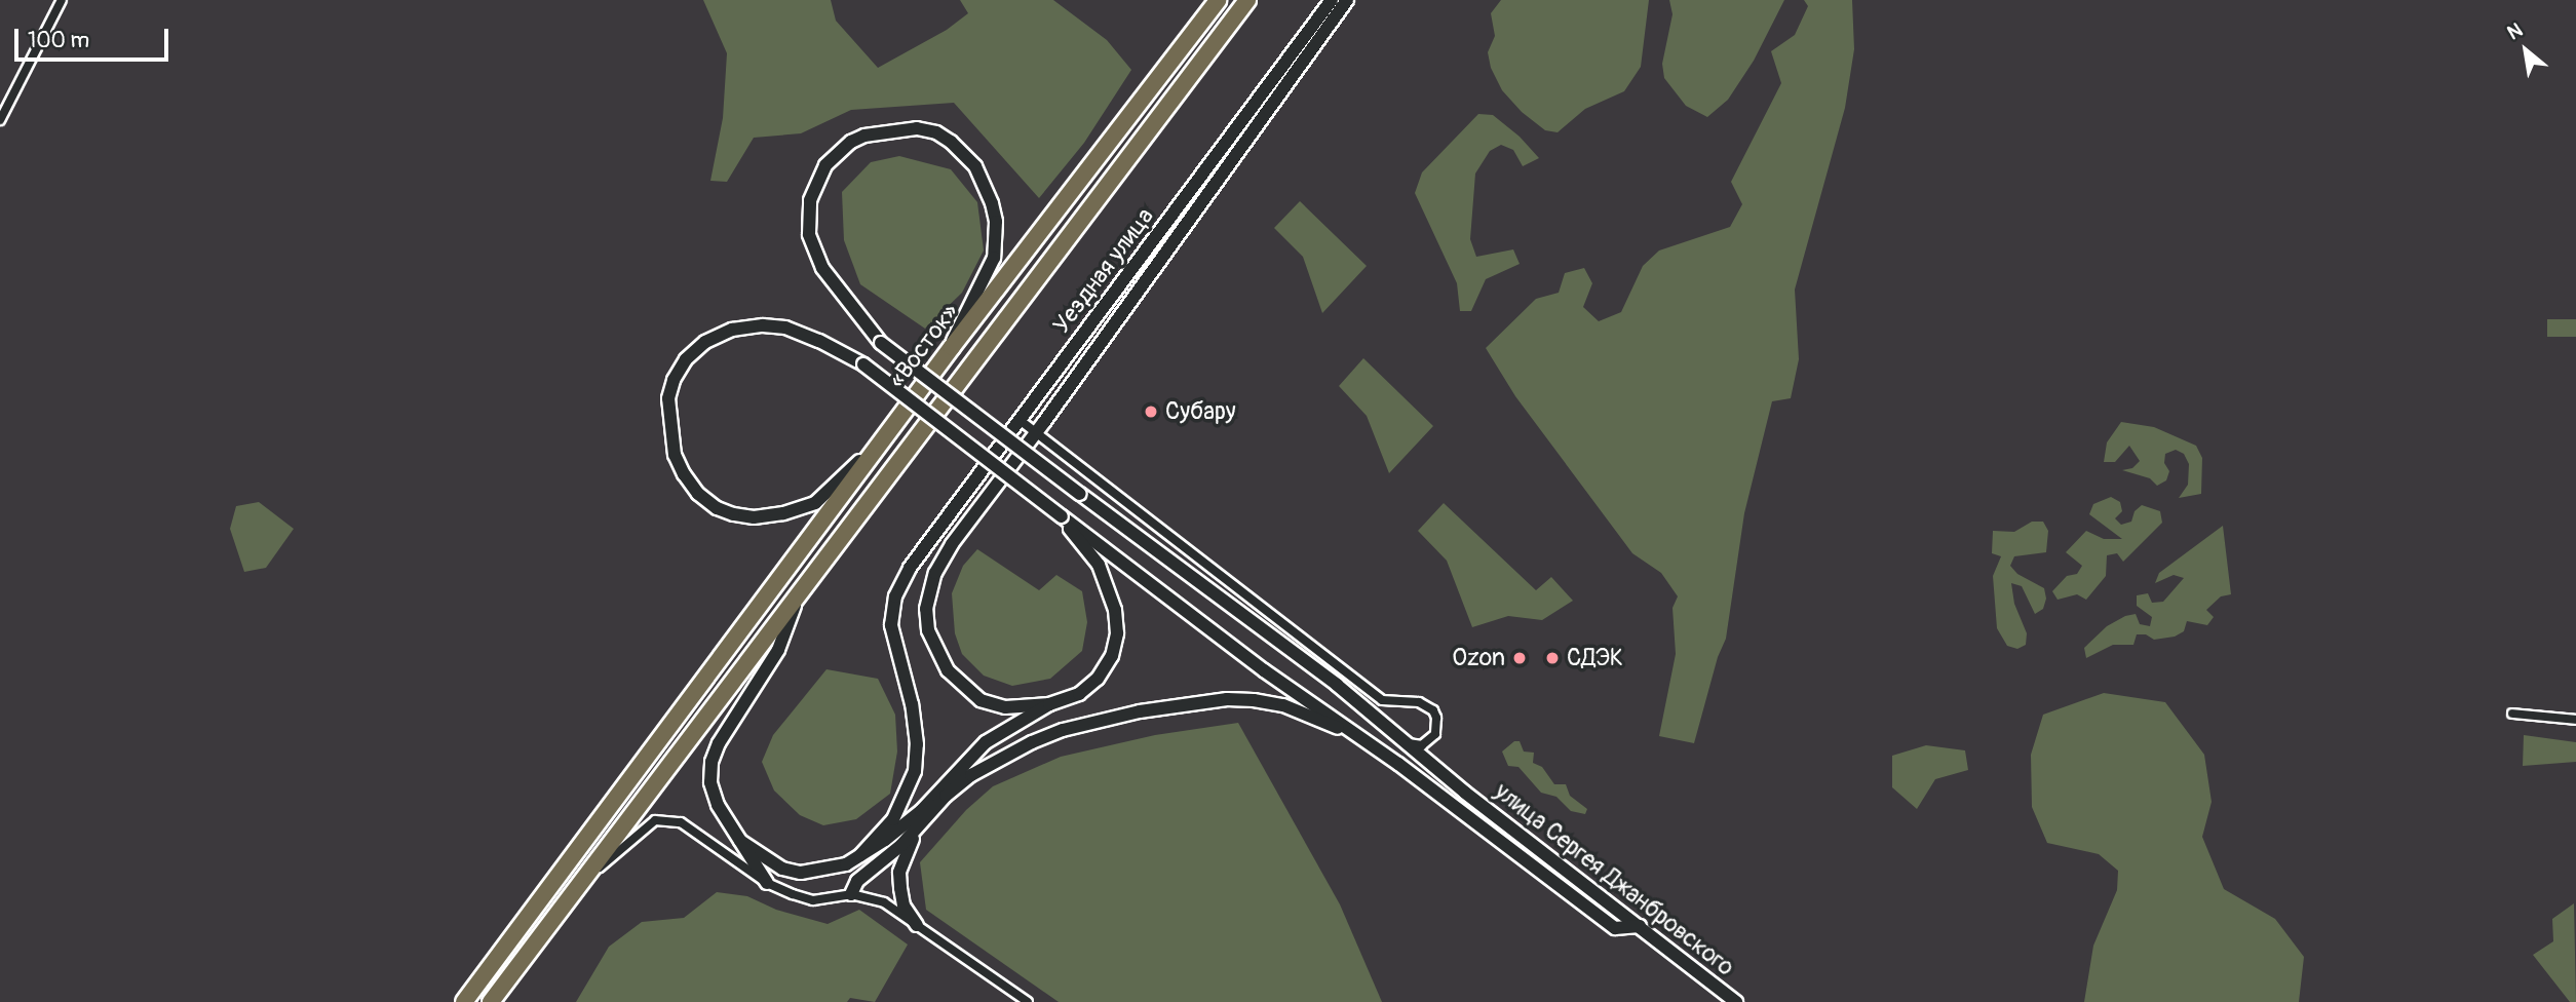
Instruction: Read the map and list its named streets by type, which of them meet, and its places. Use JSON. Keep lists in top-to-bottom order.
{
  "streets": {
    "highway": ["«Восток»"],
    "street": ["Уездная улица", "улица Сергея Джанбровского"]
  },
  "crossings": [
    ["«Восток»", "улица Сергея Джанбровского"]
  ],
  "places": ["Субару", "Ozon", "СДЭК"],
  "scale_bar": "100 m",
  "north": "top left"
}
